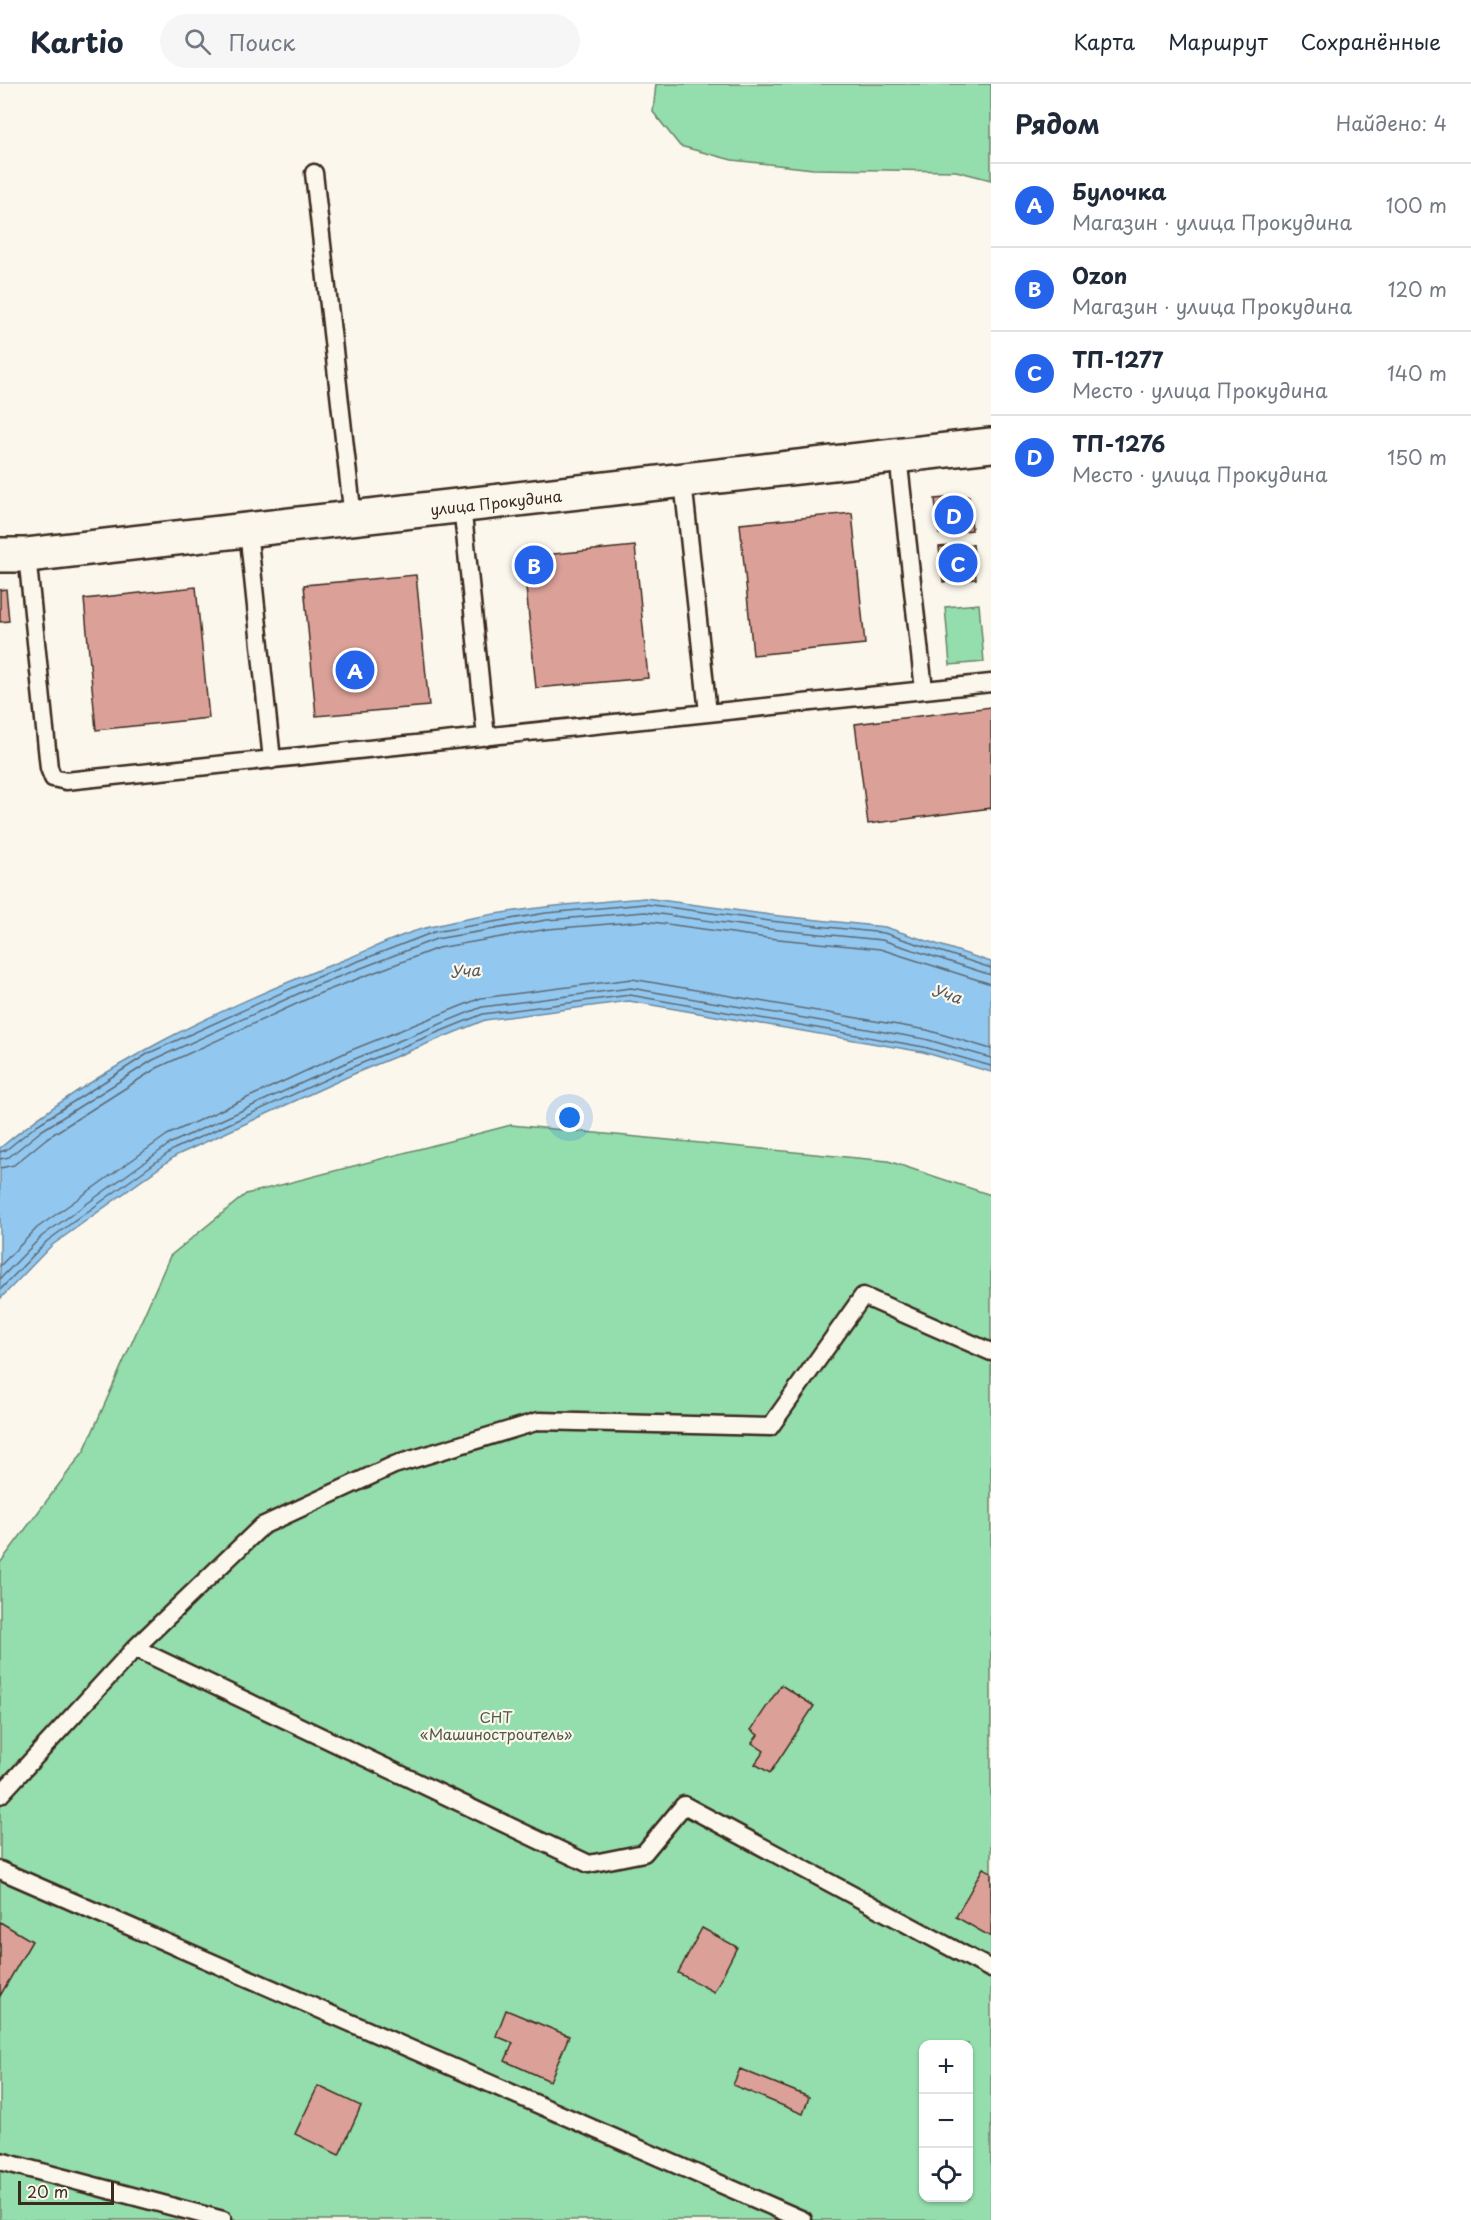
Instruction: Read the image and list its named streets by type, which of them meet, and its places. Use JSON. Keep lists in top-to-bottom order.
{
  "streets": {
    "street": ["улица Прокудина"]
  },
  "water": ["Уча"],
  "parks": ["СНТ «Машиностроитель»"],
  "scale_bar": "20 m",
  "page": {
    "header": "Kartio",
    "search": "Поиск",
    "nav": ["Карта", "Маршрут", "Сохранённые"],
    "heading": ["Рядом", "Найдено: 4"],
    "list": [
      {
        "mark": "A",
        "name": "Булочка",
        "note": "Магазин · улица Прокудина",
        "value": "100 m"
      },
      {
        "mark": "B",
        "name": "Ozon",
        "note": "Магазин · улица Прокудина",
        "value": "120 m"
      },
      {
        "mark": "C",
        "name": "ТП-1277",
        "note": "Место · улица Прокудина",
        "value": "140 m"
      },
      {
        "mark": "D",
        "name": "ТП-1276",
        "note": "Место · улица Прокудина",
        "value": "150 m"
      }
    ],
    "pins": [
      "D",
      "C",
      "B",
      "A"
    ],
    "map_buttons": ["+", "−"],
    "scale": "20 m"
  }
}
